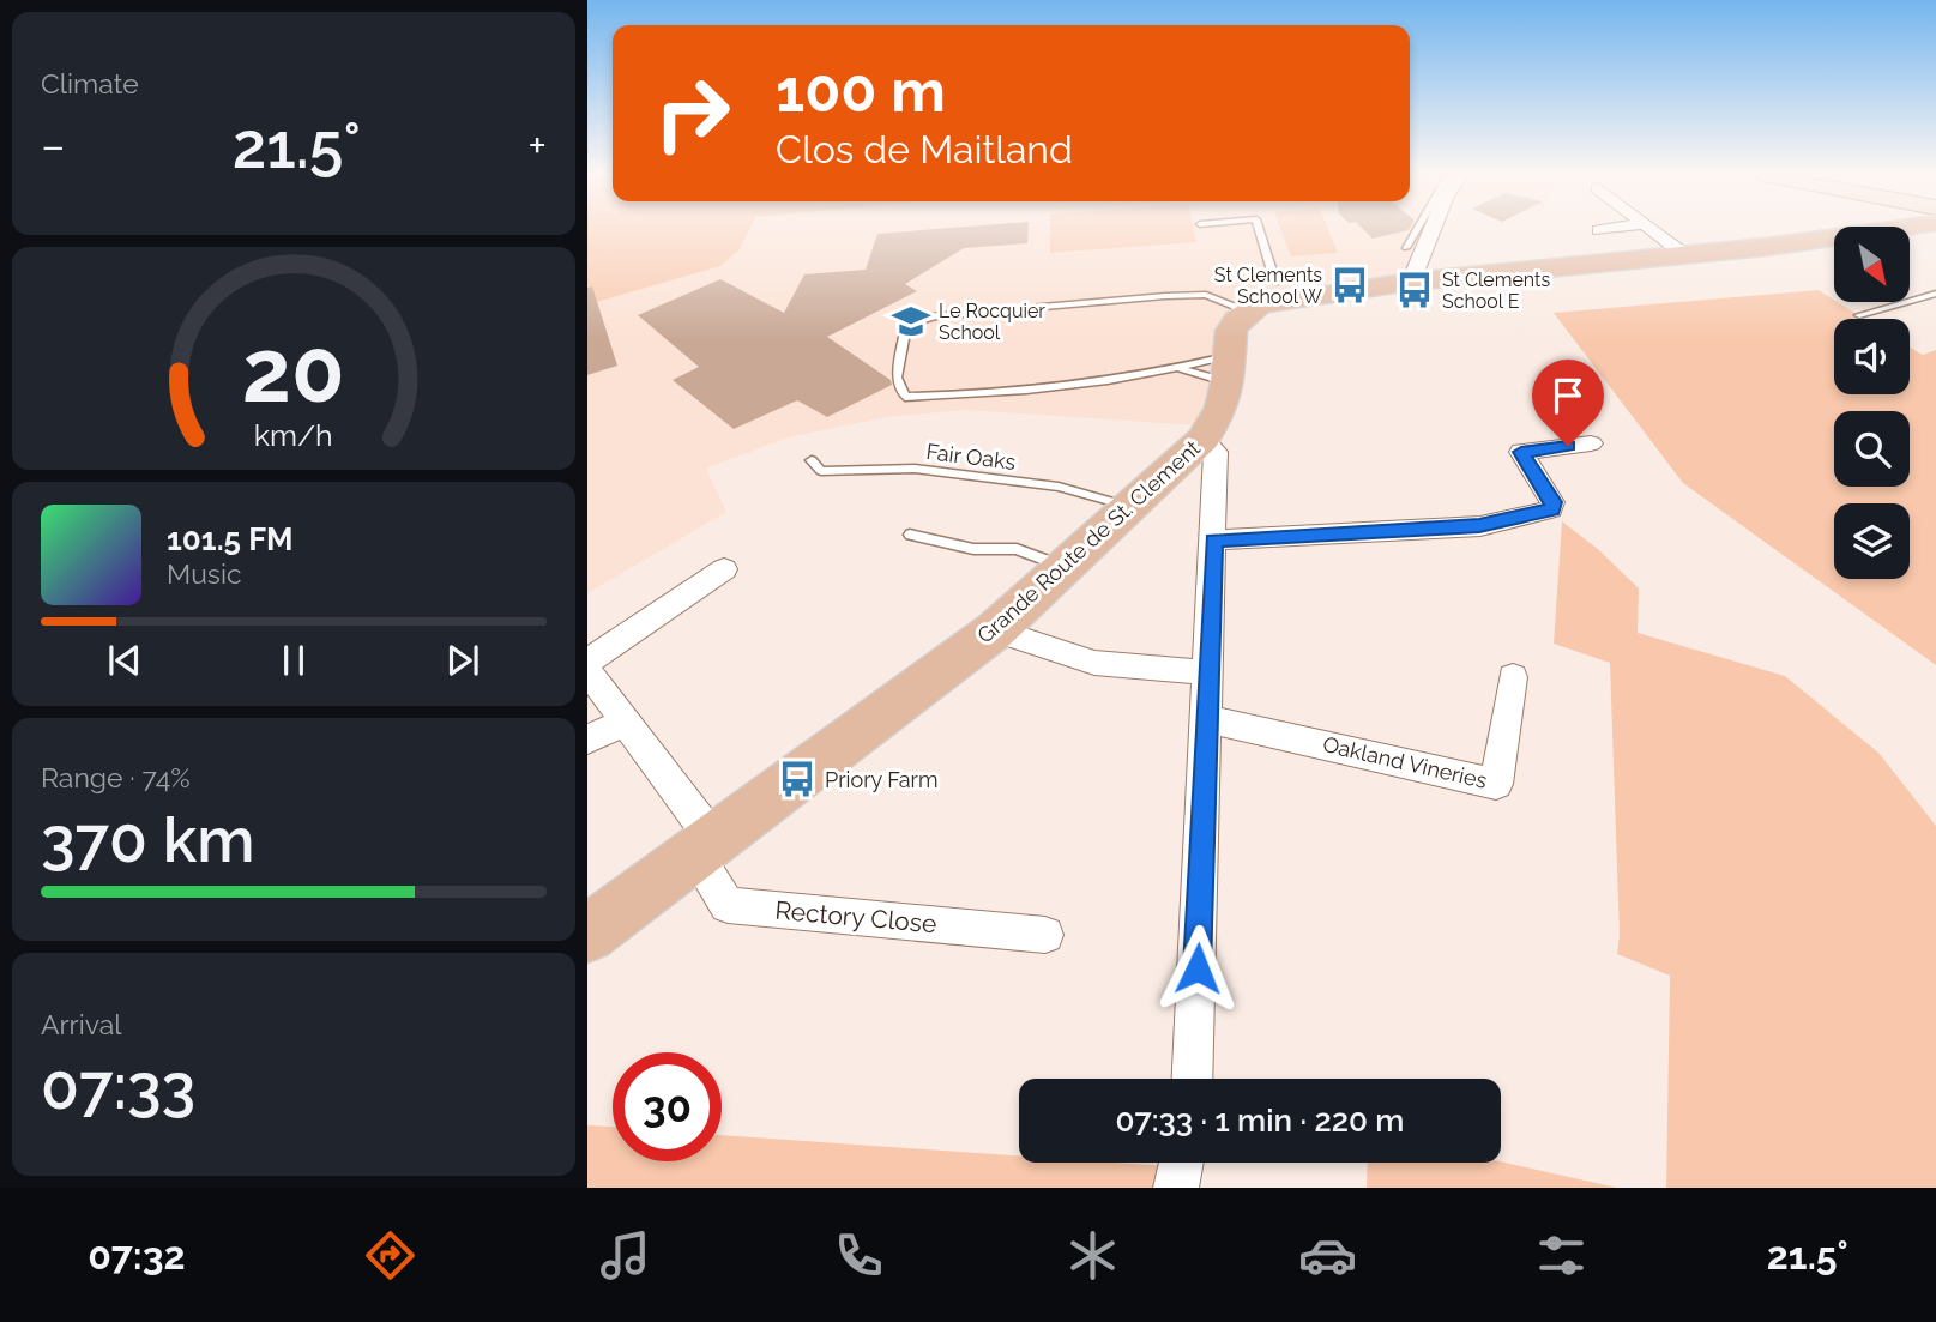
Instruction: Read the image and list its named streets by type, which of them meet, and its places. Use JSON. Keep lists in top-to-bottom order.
{
  "streets": {
    "main road": ["Grande Route de St. Clement"],
    "street": ["Oakland Vineries", "Rectory Close"],
    "lane": ["Fair Oaks"]
  },
  "crossings": [
    ["Fair Oaks", "Grande Route de St. Clement"],
    ["Grande Route de St. Clement", "Rectory Close"]
  ],
  "places": {
    "bus stop": ["St Clements School W", "St Clements School E", "Priory Farm"],
    "school or university": ["Le Rocquier School"]
  },
  "north": "bottom right",
  "page": {
    "tile": [
      "Climate",
      ["Range · 74%", "370 km"],
      ["Arrival", "07:33"]
    ],
    "turn": ["100 m", "Clos de Maitland"],
    "heat": ["−", "21.5°", "+"],
    "song": ["101.5 FM", "Music"],
    "limit": "30",
    "trip": "07:33 · 1 min · 220 m",
    "tabs": ["07:32", "21.5°"],
    "gauge": ["20", "km/h"]
  }
}
